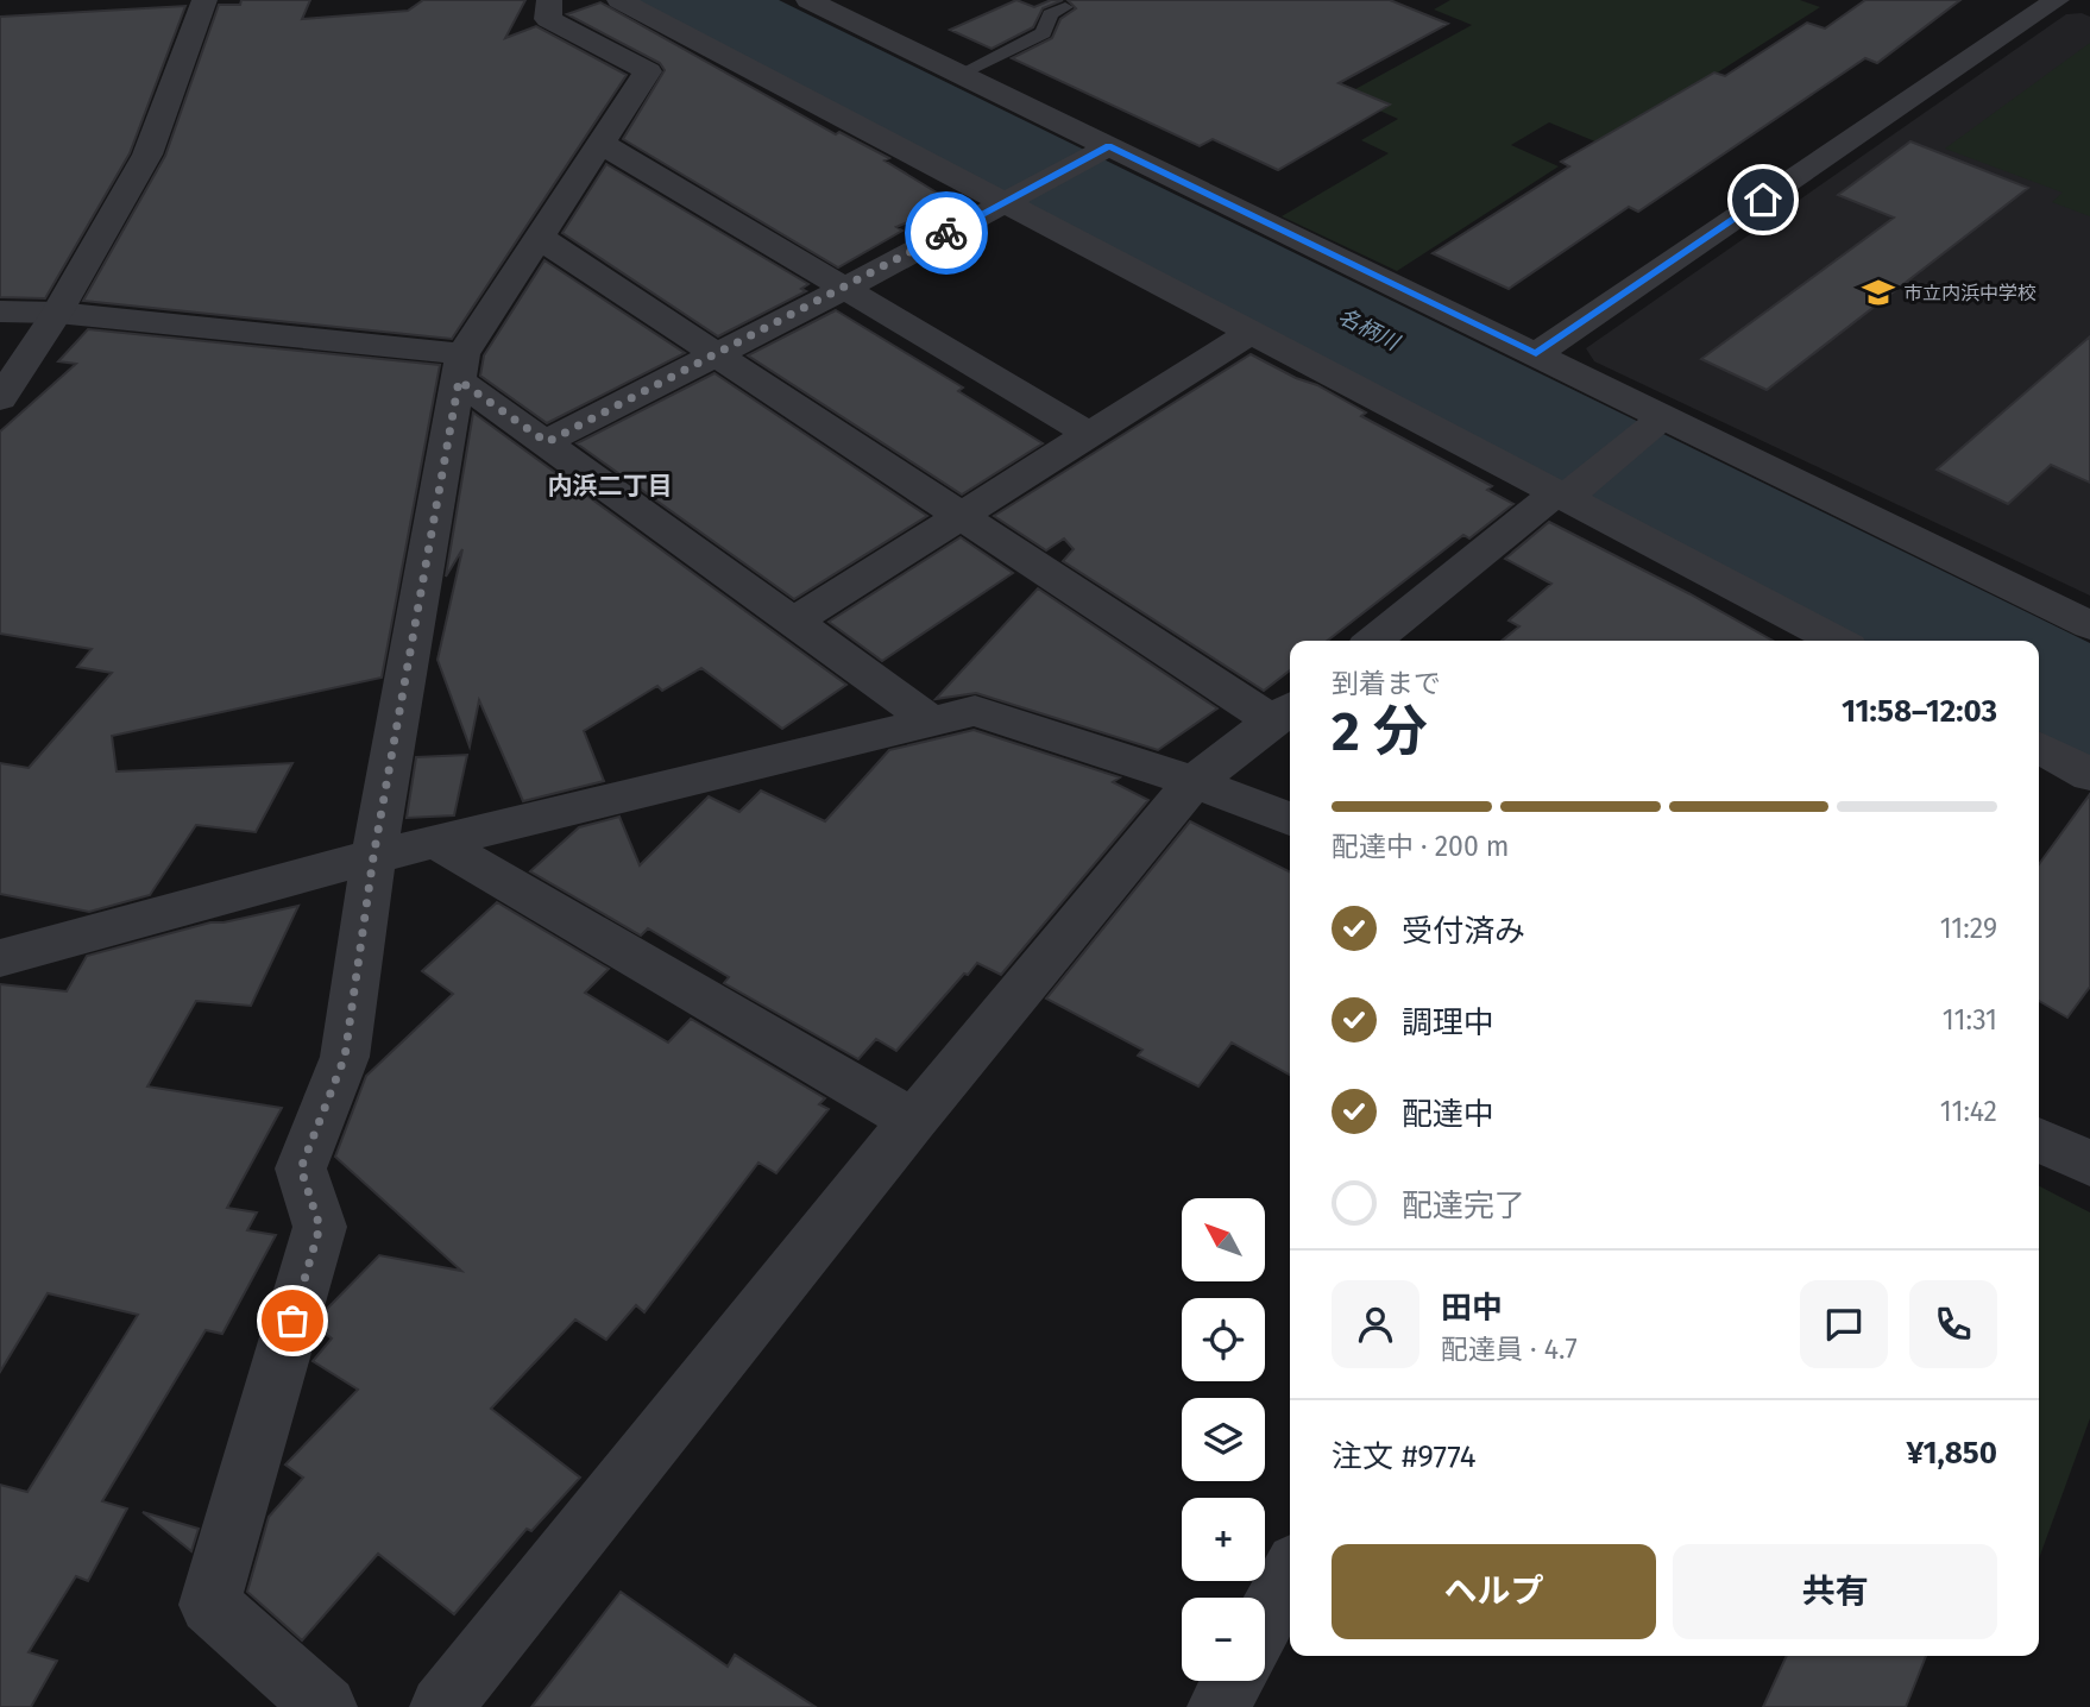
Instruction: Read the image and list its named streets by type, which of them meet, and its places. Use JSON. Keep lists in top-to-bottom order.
{
  "districts": ["内浜二丁目"],
  "water": ["名柄川"],
  "places": {
    "school or university": ["市立内浜中学校"]
  },
  "north": "top left",
  "page": {
    "heading": ["2 分", "到着まで", "11:58–12:03"],
    "panel": [
      "田中",
      "配達員 · 4.7",
      "注文 #9774",
      "¥1,850"
    ],
    "bar": "配達中 · 200 m",
    "list": [
      ["受付済み", "11:29"],
      ["調理中", "11:31"],
      ["配達中", "11:42"],
      "配達完了"
    ],
    "map_buttons": ["+", "−"],
    "buttons": ["ヘルプ", "共有"]
  }
}
